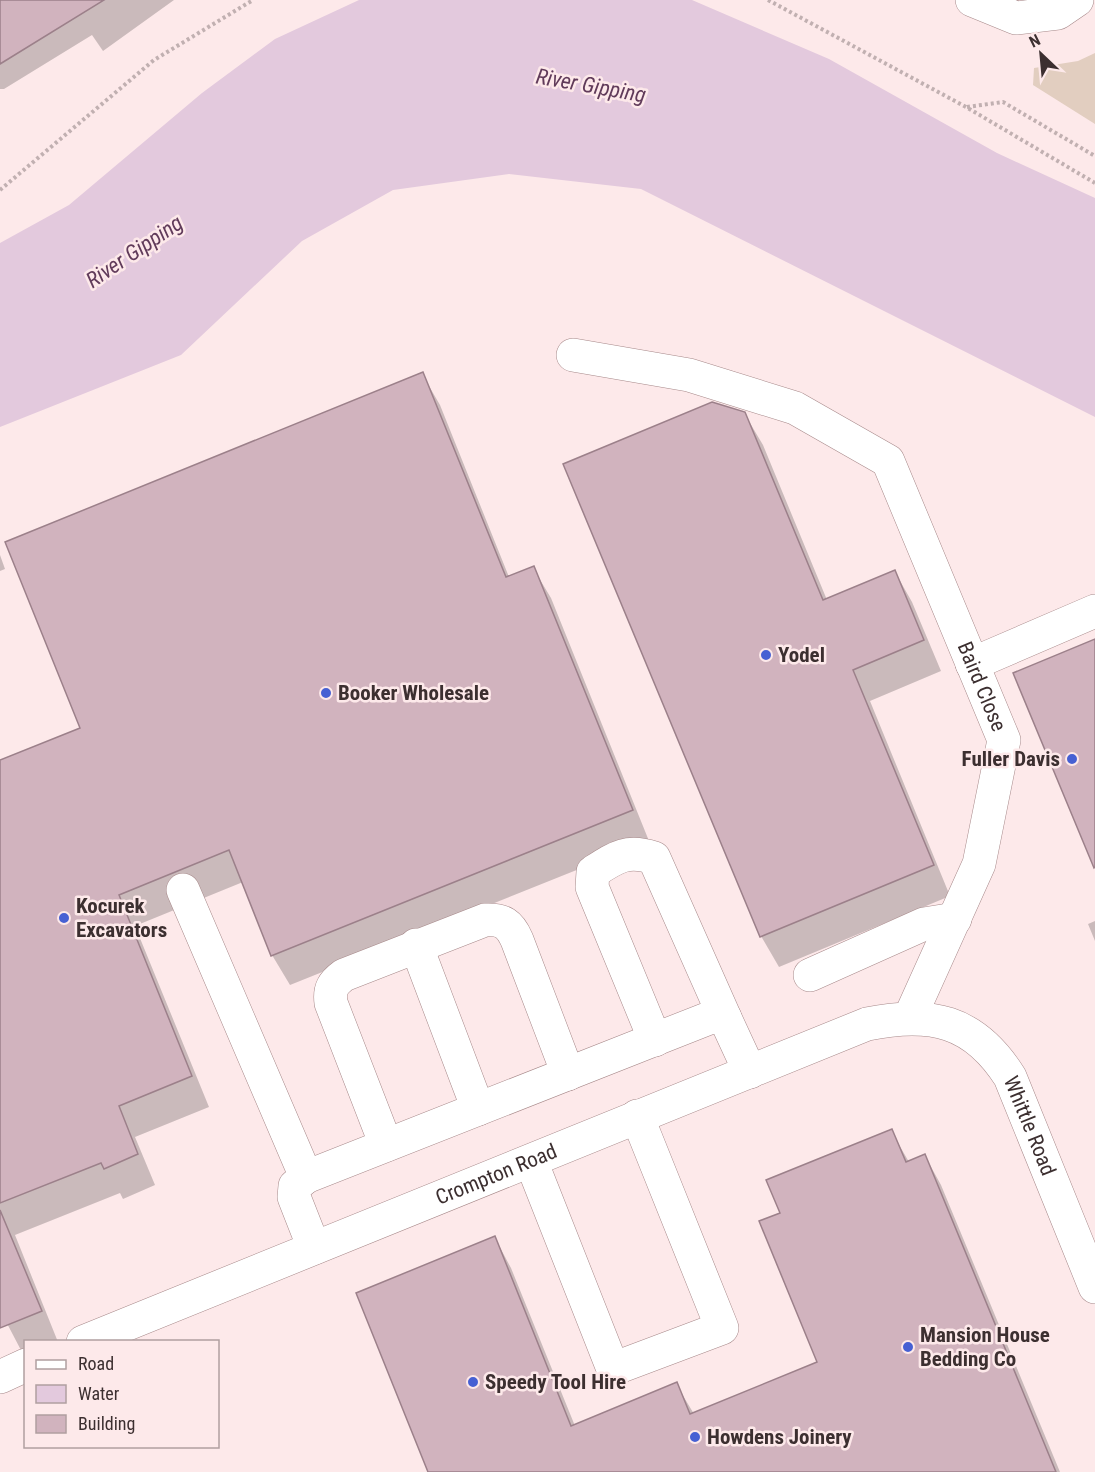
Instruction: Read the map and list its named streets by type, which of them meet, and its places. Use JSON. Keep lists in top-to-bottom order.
{
  "streets": {
    "street": ["Baird Close", "Whittle Road", "Crompton Road"]
  },
  "crossings": [
    ["Baird Close", "Whittle Road"],
    ["Baird Close", "Crompton Road"],
    ["Whittle Road", "Crompton Road"]
  ],
  "water": ["River Gipping"],
  "places": [
    "Yodel",
    "Booker Wholesale",
    "Fuller Davis",
    "Kocurek Excavators",
    "Mansion House Bedding Co",
    "Speedy Tool Hire",
    "Howdens Joinery"
  ],
  "legend": ["Road", "Water", "Building"],
  "north": "top left"
}
